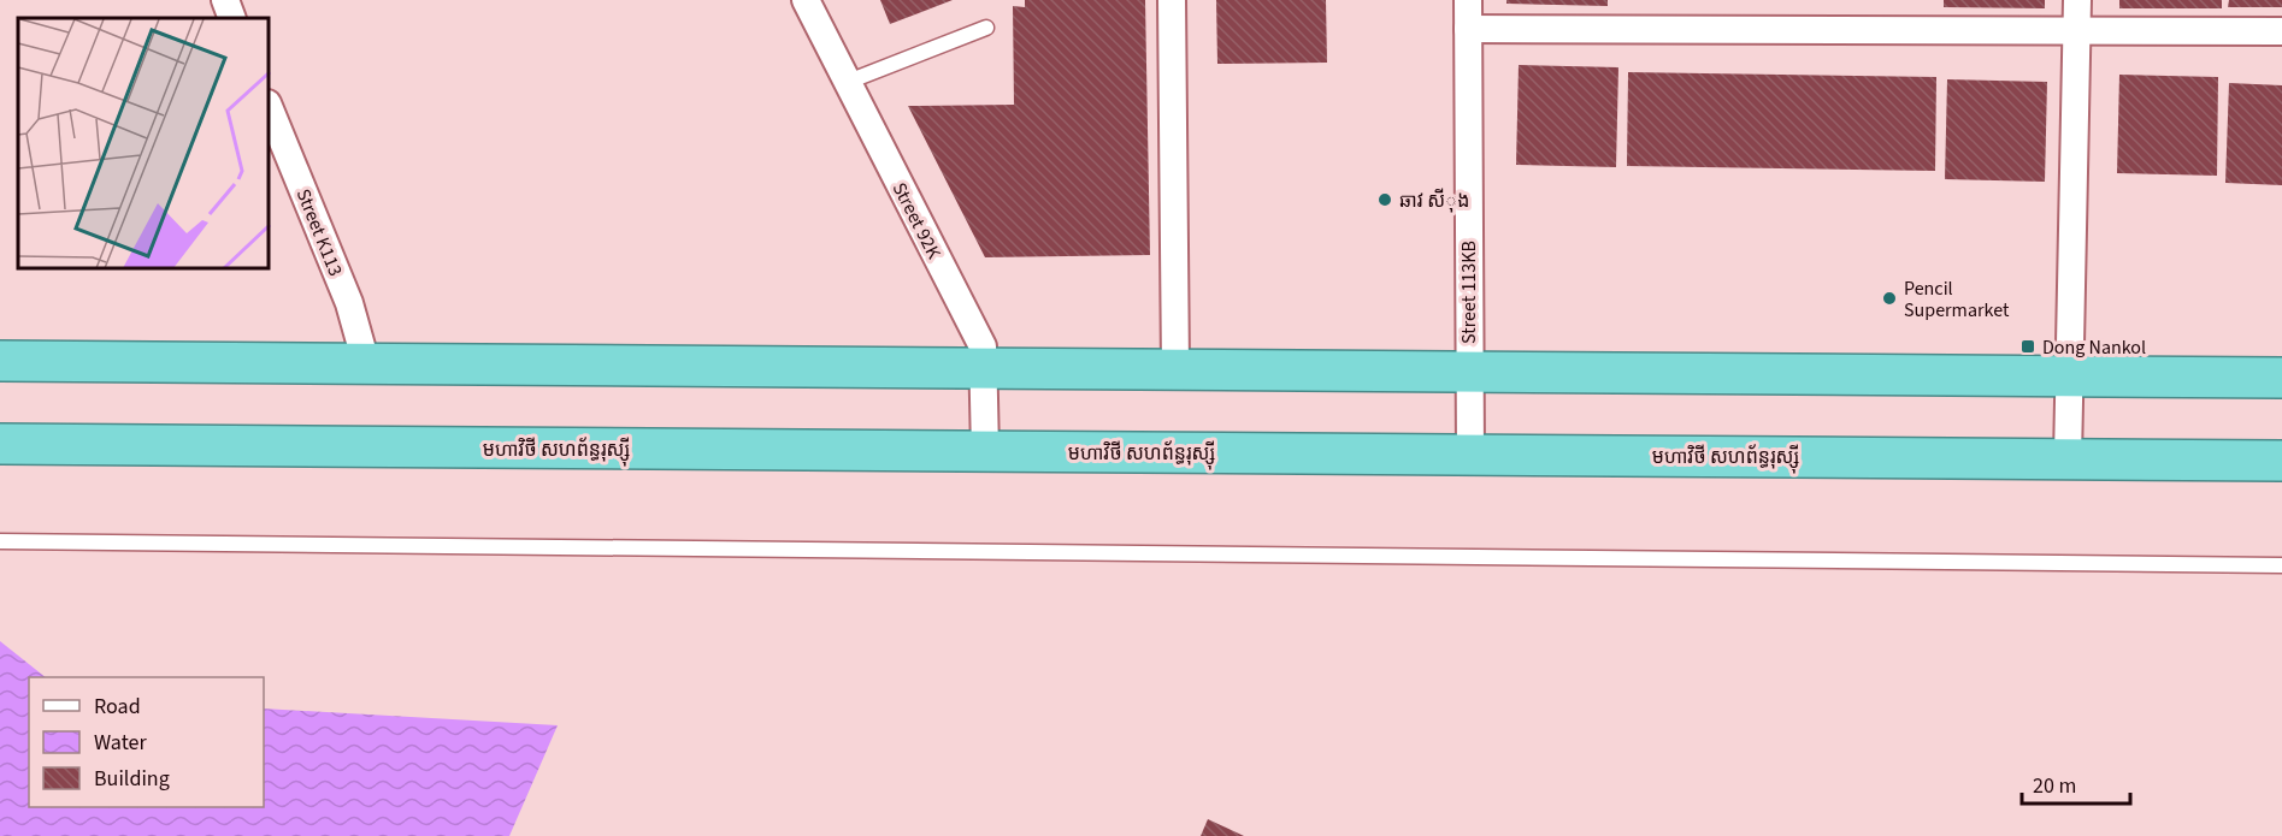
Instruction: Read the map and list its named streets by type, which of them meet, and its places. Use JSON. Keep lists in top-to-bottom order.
{
  "streets": {
    "highway": ["មហាវិថី សហព័ន្ធរុស្ស៊ី"],
    "street": ["Street 92K", "Street K113", "Street 113KB"]
  },
  "crossings": [
    ["Street 92K", "មហាវិថី សហព័ន្ធរុស្ស៊ី"],
    ["Street 113KB", "មហាវិថី សហព័ន្ធរុស្ស៊ី"]
  ],
  "places": {
    "other": ["ឆាវ សីុង", "Pencil Supermarket"],
    "transit": ["Dong Nankol"]
  },
  "legend": ["Road", "Water", "Building"],
  "scale_bar": "20 m"
}
